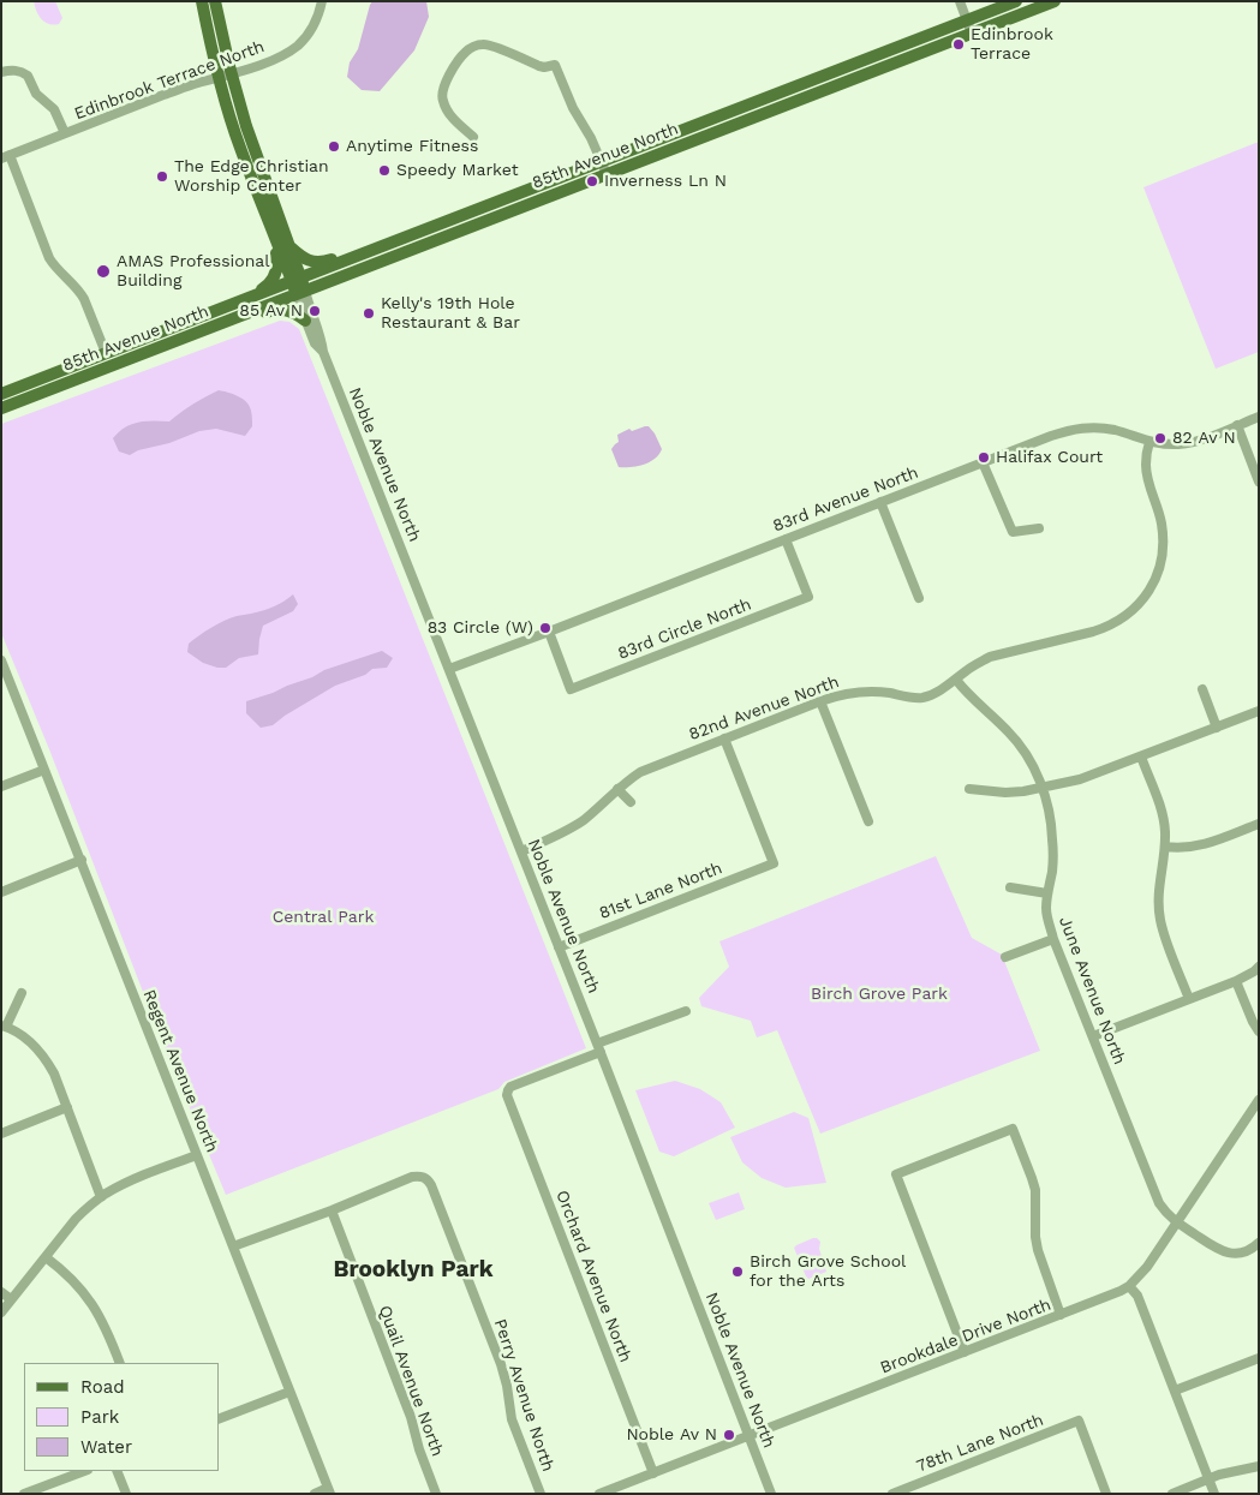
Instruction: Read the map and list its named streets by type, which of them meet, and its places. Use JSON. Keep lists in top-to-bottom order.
{
  "streets": {
    "main road": ["85th Avenue North"],
    "street": [
      "Edinbrook Terrace North",
      "Noble Avenue North",
      "83rd Avenue North",
      "83rd Circle North",
      "82nd Avenue North",
      "81st Lane North",
      "June Avenue North",
      "Regent Avenue North",
      "Orchard Avenue North",
      "Brookdale Drive North",
      "Quail Avenue North",
      "Perry Avenue North",
      "78th Lane North"
    ]
  },
  "crossings": [
    ["85th Avenue North", "Noble Avenue North"],
    ["Noble Avenue North", "83rd Avenue North"],
    ["Noble Avenue North", "82nd Avenue North"],
    ["Noble Avenue North", "81st Lane North"],
    ["Noble Avenue North", "Orchard Avenue North"],
    ["Noble Avenue North", "Brookdale Drive North"],
    ["83rd Avenue North", "83rd Circle North"],
    ["83rd Avenue North", "82nd Avenue North"],
    ["82nd Avenue North", "81st Lane North"],
    ["82nd Avenue North", "June Avenue North"],
    ["June Avenue North", "Brookdale Drive North"],
    ["Orchard Avenue North", "Brookdale Drive North"],
    ["Quail Avenue North", "Perry Avenue North"]
  ],
  "districts": ["Brooklyn Park"],
  "parks": ["Central Park", "Birch Grove Park"],
  "places": [
    "Edinbrook Terrace",
    "Anytime Fitness",
    "Speedy Market",
    "The Edge Christian Worship Center",
    "Inverness Ln N",
    "AMAS Professional Building",
    "85 Av N",
    "Kelly's 19th Hole Restaurant & Bar",
    "82 Av N",
    "Halifax Court",
    "83 Circle (W)",
    "Birch Grove School for the Arts",
    "Noble Av N"
  ],
  "legend": ["Road", "Park", "Water"]
}
